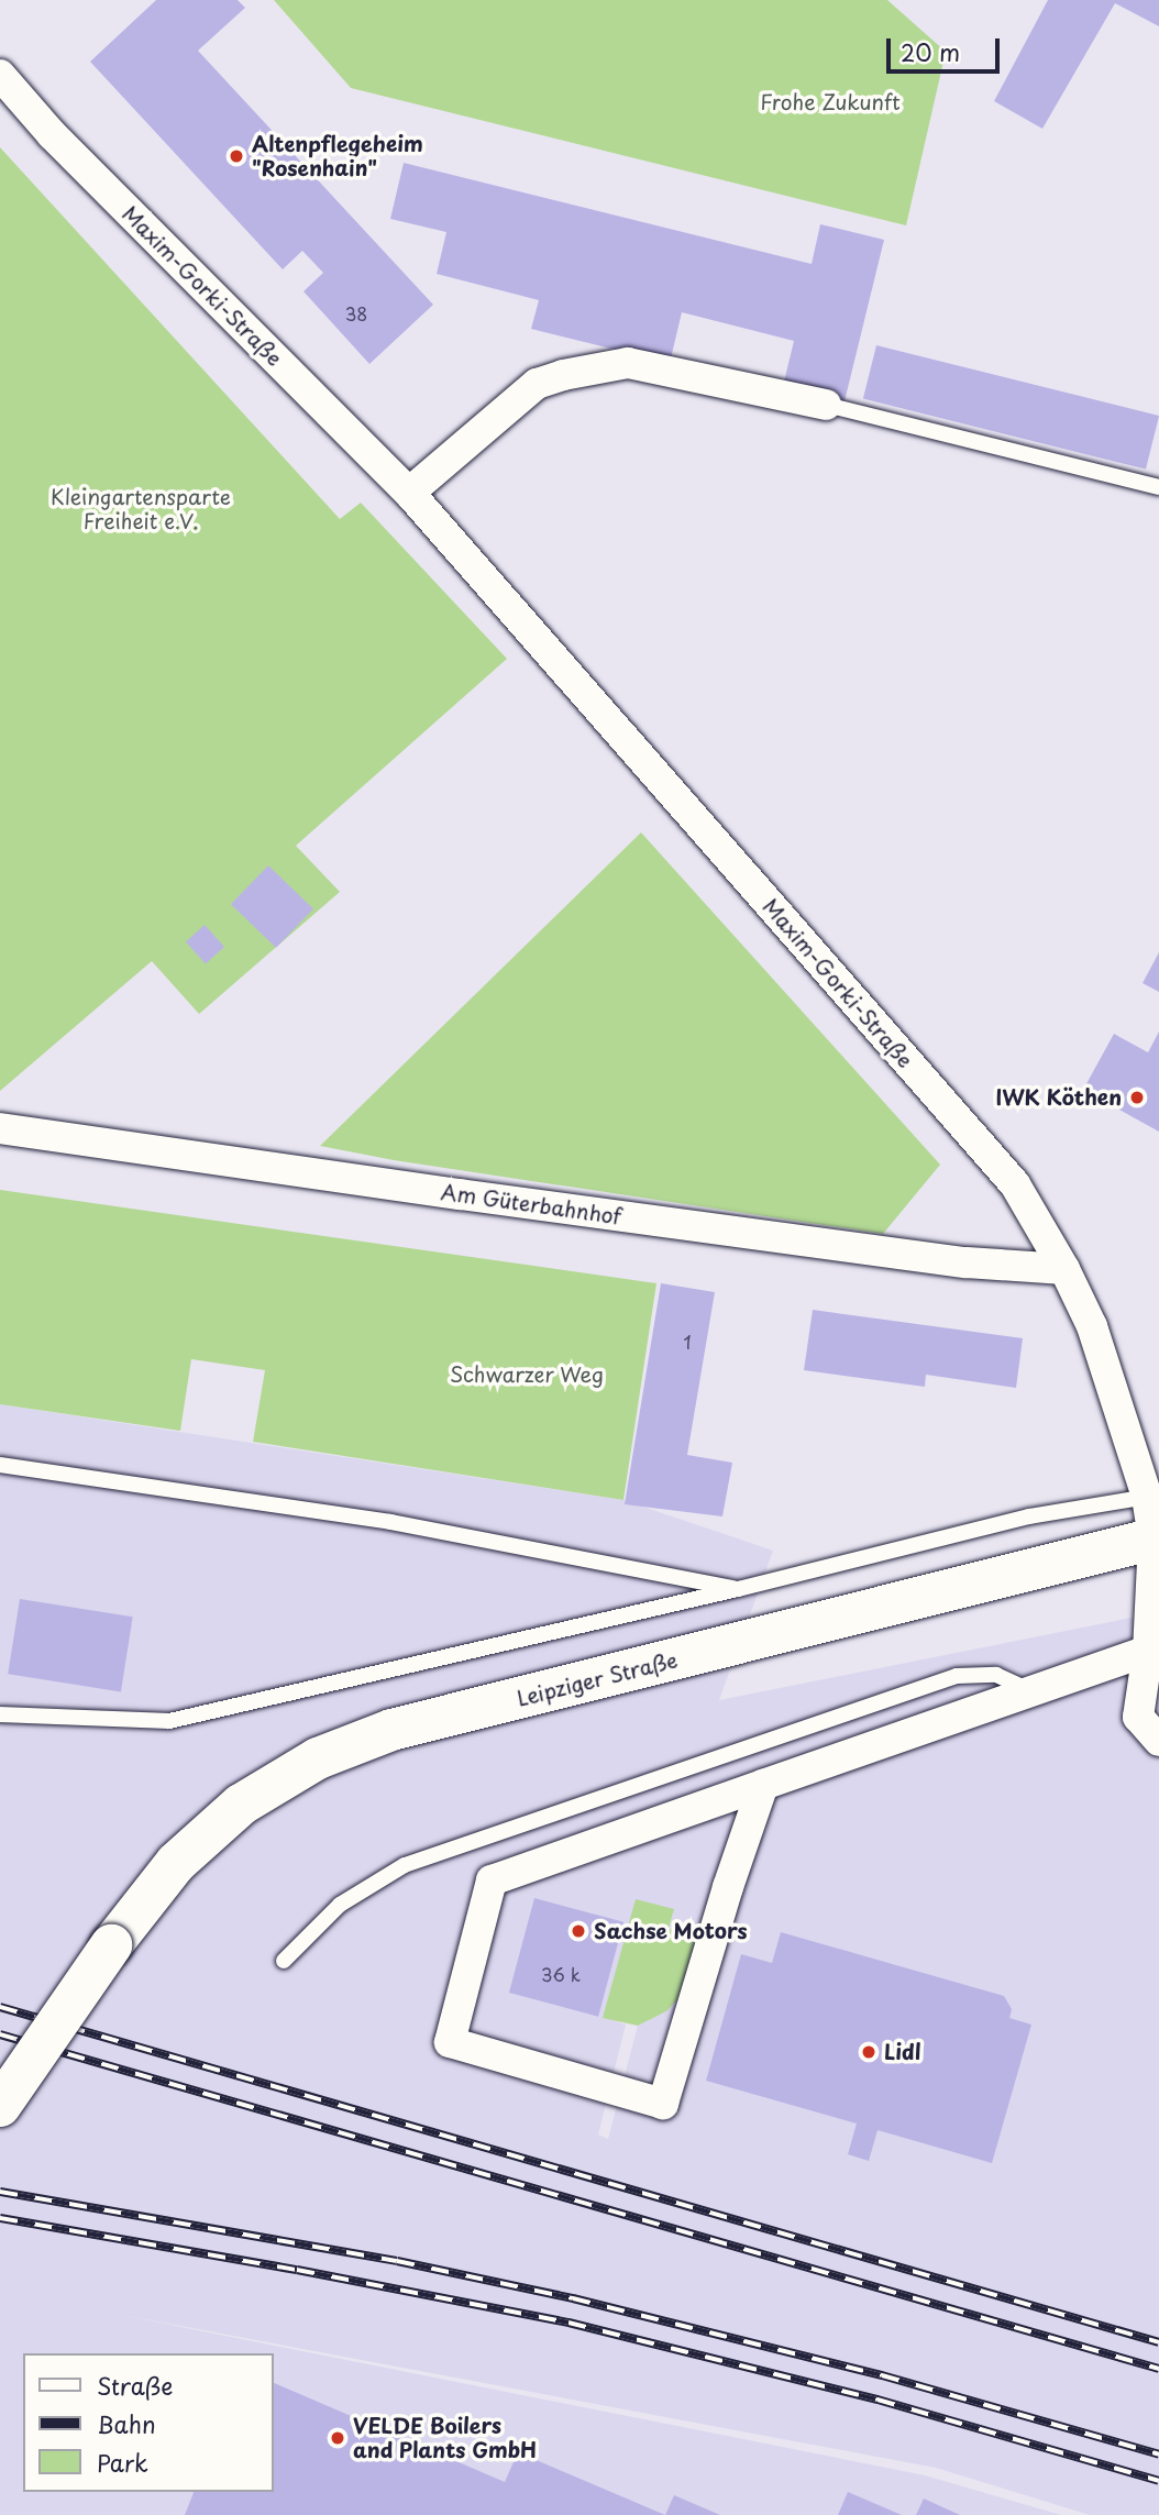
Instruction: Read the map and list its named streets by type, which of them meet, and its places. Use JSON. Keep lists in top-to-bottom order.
{
  "streets": {
    "main road": ["Leipziger Straße"],
    "street": ["Maxim-Gorki-Straße", "Am Güterbahnhof"]
  },
  "crossings": [
    ["Maxim-Gorki-Straße", "Am Güterbahnhof"],
    ["Maxim-Gorki-Straße", "Leipziger Straße"]
  ],
  "parks": ["Frohe Zukunft", "Kleingartensparte Freiheit e.V.", "Schwarzer Weg"],
  "places": [
    "Altenpflegeheim \"Rosenhain\"",
    "IWK Köthen",
    "Sachse Motors",
    "Lidl",
    "VELDE Boilers and Plants GmbH"
  ],
  "house_numbers": ["38", "1", "36 k"],
  "legend": ["Straße", "Bahn", "Park"],
  "scale_bar": "20 m"
}
